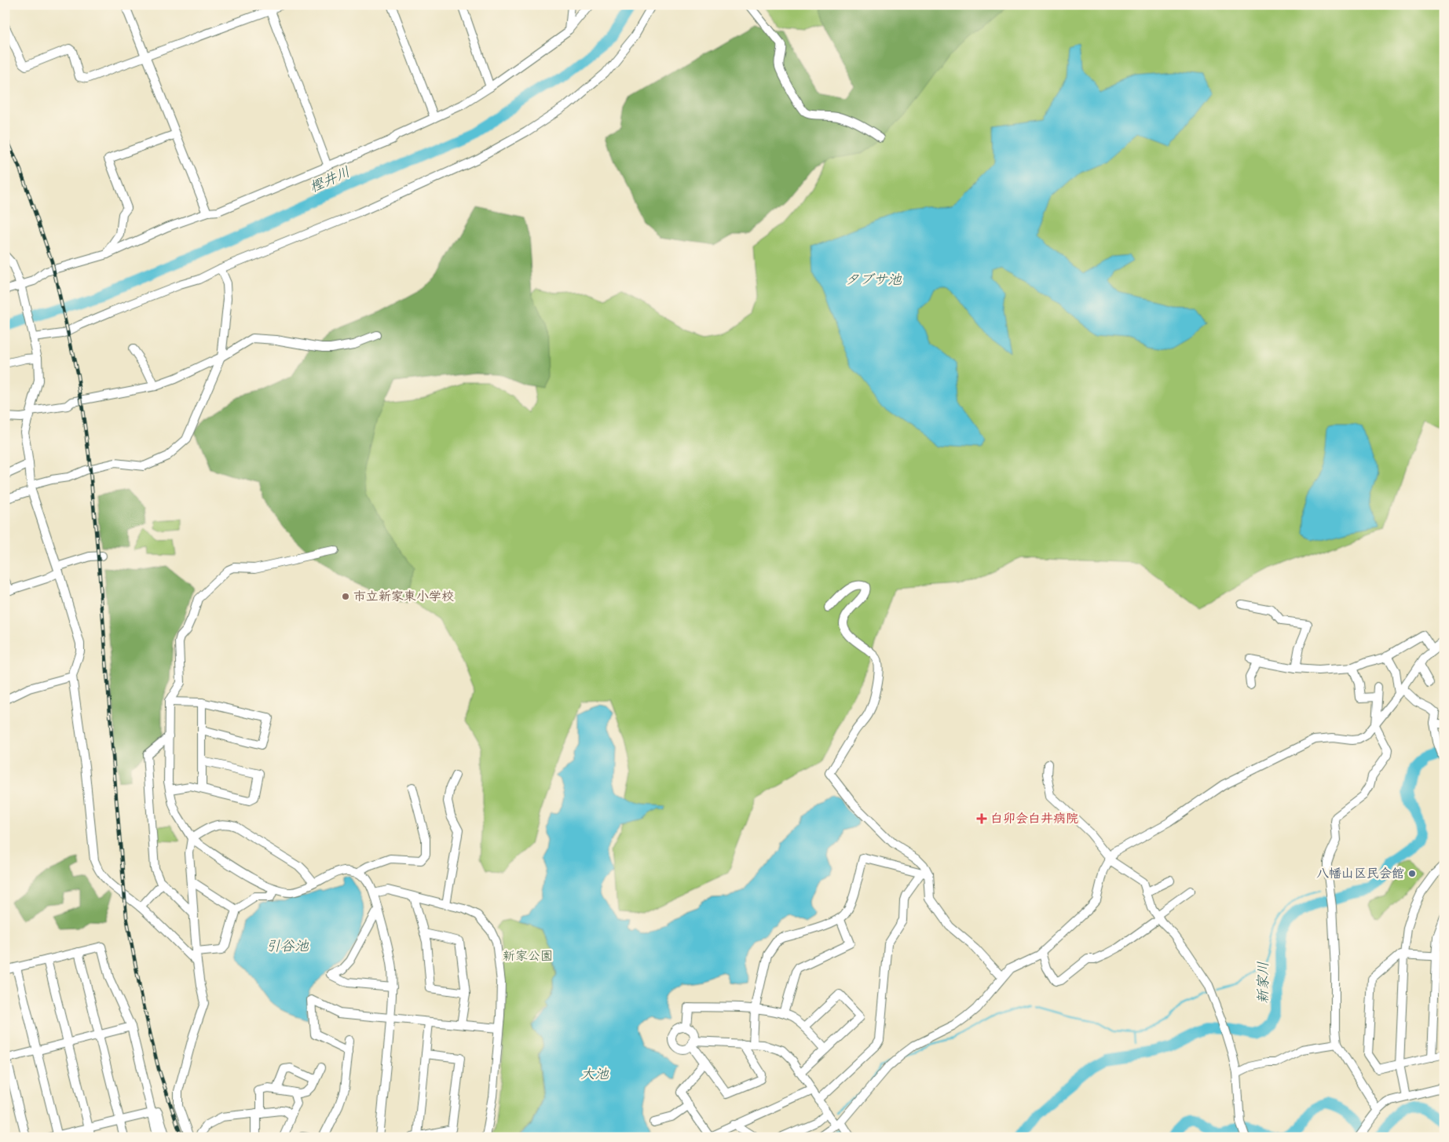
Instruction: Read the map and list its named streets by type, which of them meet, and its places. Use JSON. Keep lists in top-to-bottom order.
{
  "water": [
    "樫井川",
    "タブサ池",
    "引谷池",
    "新家川",
    "大池"
  ],
  "parks": ["新家公園"],
  "places": {
    "other": ["市立新家東小学校", "八幡山区民会館"],
    "health": ["白卯会白井病院"]
  }
}
